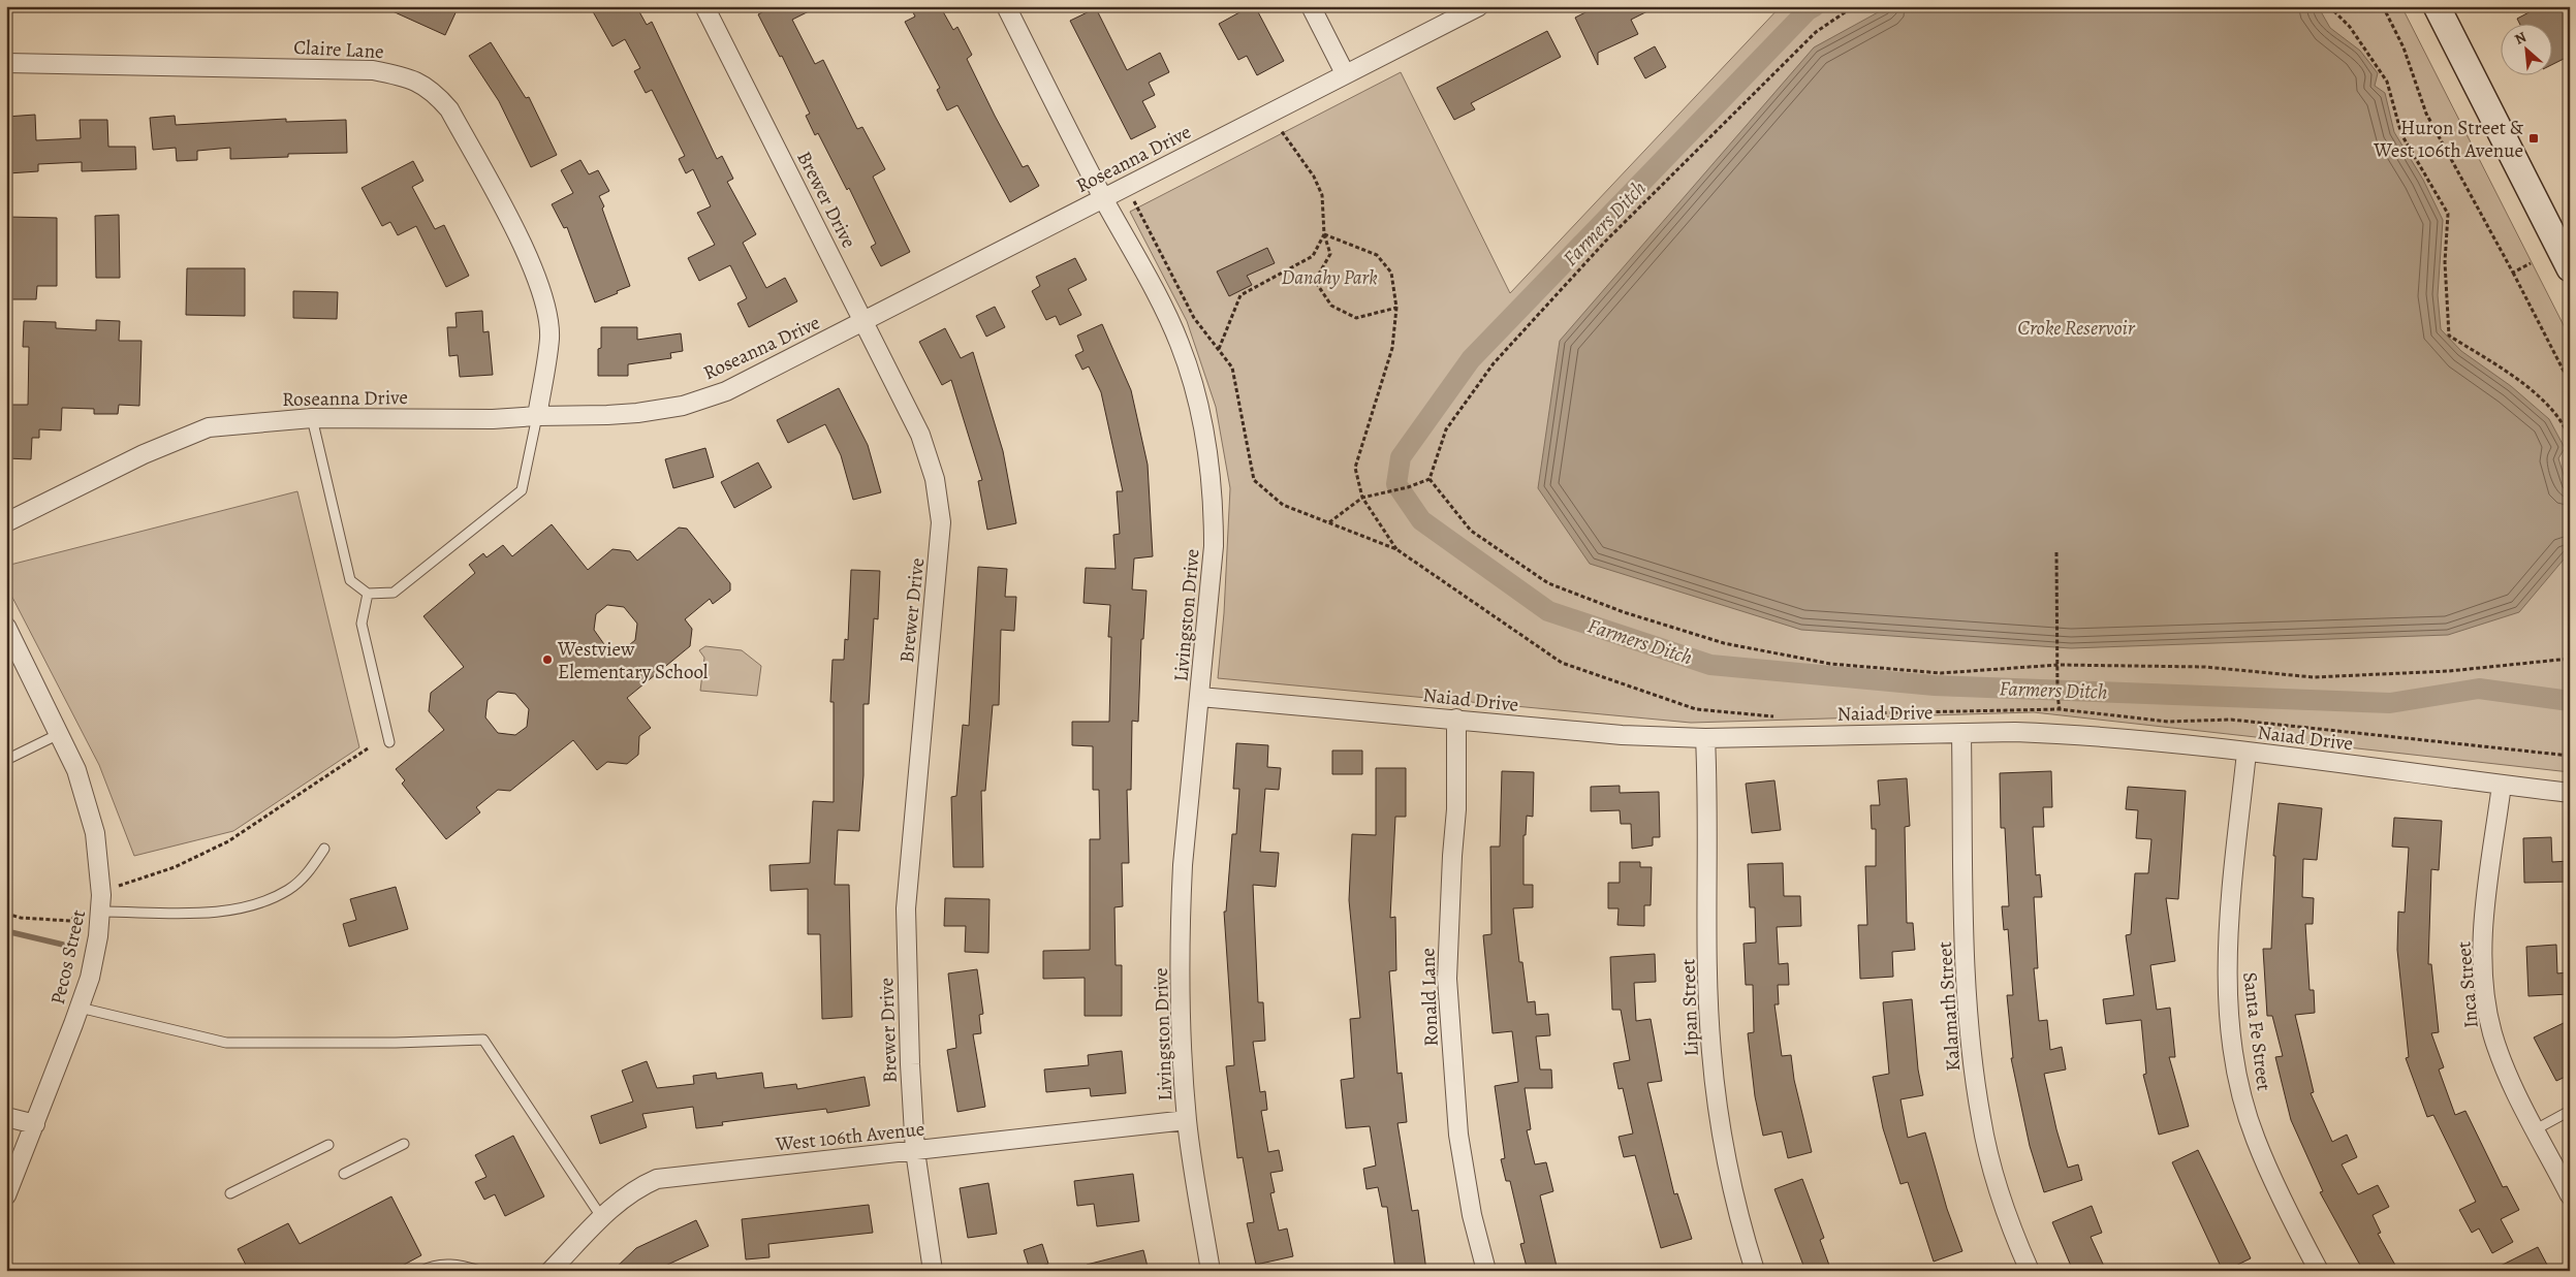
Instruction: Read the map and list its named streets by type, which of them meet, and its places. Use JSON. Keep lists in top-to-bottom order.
{
  "streets": {
    "street": [
      "Claire Lane",
      "Roseanna Drive",
      "Brewer Drive",
      "Livingston Drive",
      "Naiad Drive",
      "Pecos Street",
      "Inca Street",
      "Ronald Lane",
      "Kalamath Street",
      "Lipan Street",
      "Santa Fe Street",
      "West 106th Avenue"
    ]
  },
  "crossings": [
    ["Claire Lane", "Roseanna Drive"],
    ["Roseanna Drive", "Brewer Drive"],
    ["Roseanna Drive", "Livingston Drive"],
    ["Brewer Drive", "West 106th Avenue"],
    ["Livingston Drive", "Naiad Drive"],
    ["Livingston Drive", "West 106th Avenue"],
    ["Naiad Drive", "Inca Street"],
    ["Naiad Drive", "Ronald Lane"],
    ["Naiad Drive", "Kalamath Street"],
    ["Naiad Drive", "Lipan Street"],
    ["Naiad Drive", "Santa Fe Street"]
  ],
  "water": ["Farmers Ditch", "Croke Reservoir"],
  "parks": ["Danahy Park"],
  "places": {
    "transit": ["Huron Street & West 106th Avenue"],
    "other": ["Westview Elementary School"]
  },
  "north": "top left"
}
